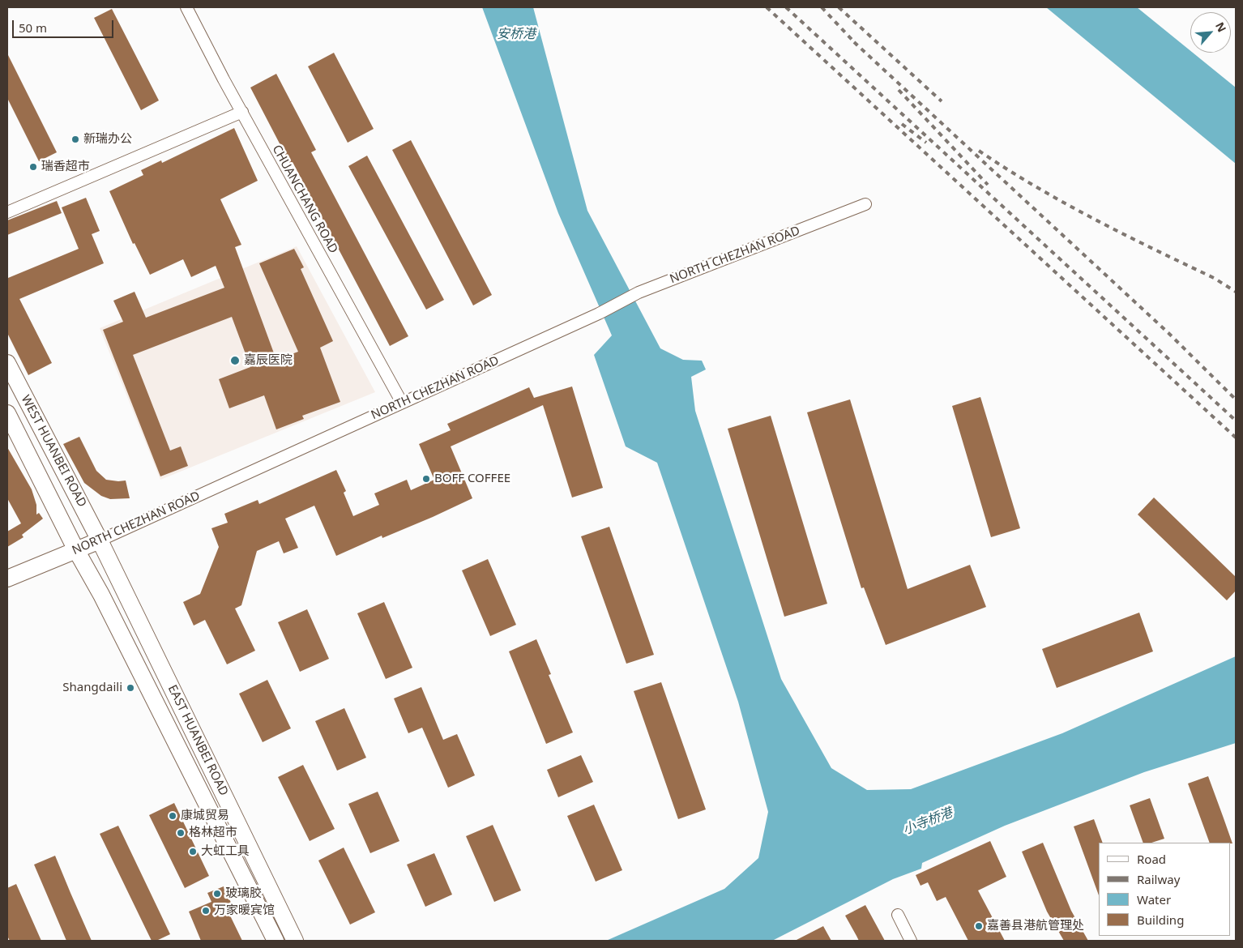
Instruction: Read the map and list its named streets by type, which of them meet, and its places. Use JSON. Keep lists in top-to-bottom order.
{
  "streets": {
    "street": [
      "CHUANCHANG ROAD",
      "NORTH CHEZHAN ROAD",
      "WEST HUANBEI ROAD",
      "EAST HUANBEI ROAD"
    ]
  },
  "crossings": [
    ["CHUANCHANG ROAD", "NORTH CHEZHAN ROAD"],
    ["NORTH CHEZHAN ROAD", "WEST HUANBEI ROAD"],
    ["NORTH CHEZHAN ROAD", "EAST HUANBEI ROAD"],
    ["WEST HUANBEI ROAD", "EAST HUANBEI ROAD"]
  ],
  "water": ["安桥港", "小寺桥港"],
  "places": [
    "新瑞办公",
    "瑞香超市",
    "嘉辰医院",
    "BOFF COFFEE",
    "Shangdaili",
    "康城贸易",
    "格林超市",
    "大虹工具",
    "玻璃胶",
    "万家暖宾馆",
    "嘉善县港航管理处"
  ],
  "legend": [
    "Road",
    "Railway",
    "Water",
    "Building"
  ],
  "scale_bar": "50 m",
  "north": "top right"
}
